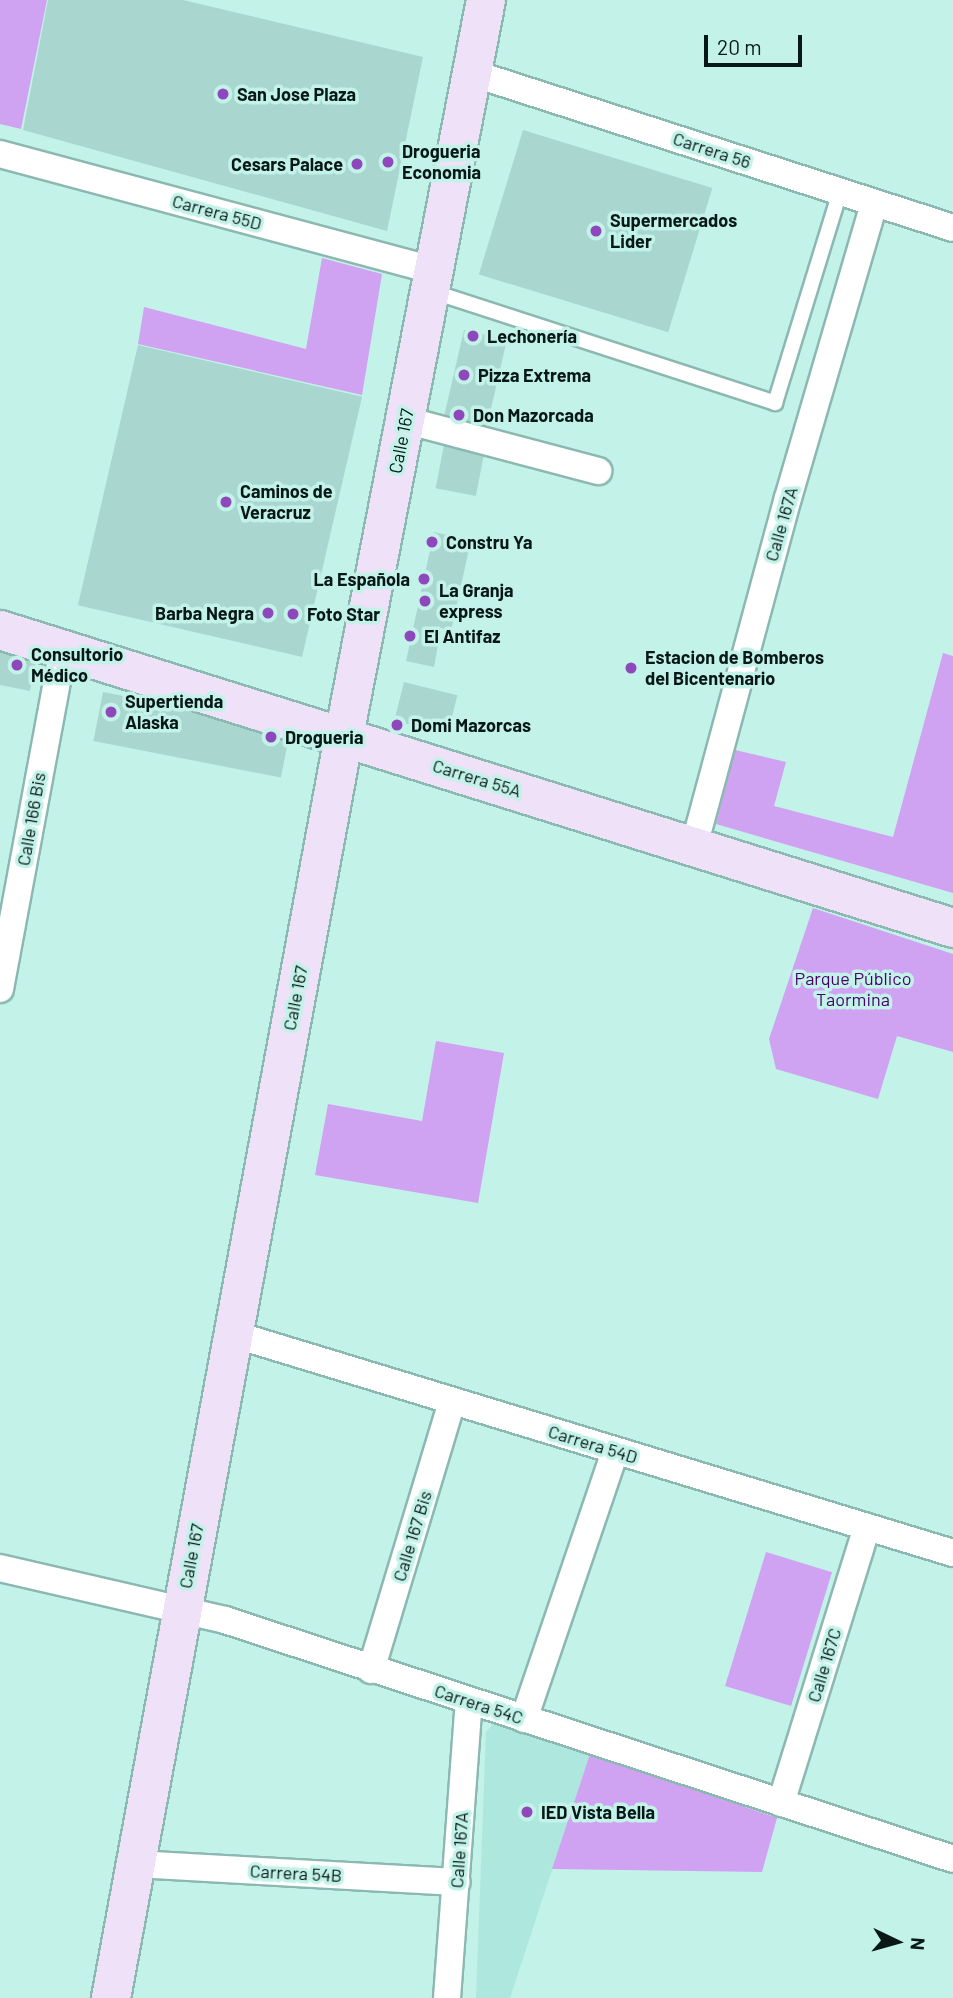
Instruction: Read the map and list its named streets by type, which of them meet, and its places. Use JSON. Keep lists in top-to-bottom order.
{
  "streets": {
    "street": [
      "Carrera 56",
      "Carrera 55D",
      "Calle 167",
      "Calle 167A",
      "Carrera 55A",
      "Calle 166 Bis",
      "Carrera 54D",
      "Calle 167 Bis",
      "Calle 167C",
      "Carrera 54C",
      "Carrera 54B"
    ]
  },
  "crossings": [
    ["Carrera 56", "Calle 167"],
    ["Carrera 56", "Calle 167A"],
    ["Carrera 55D", "Calle 167"],
    ["Calle 167", "Carrera 55A"],
    ["Calle 167", "Carrera 54D"],
    ["Calle 167", "Carrera 54C"],
    ["Calle 167", "Carrera 54B"],
    ["Calle 167A", "Carrera 55A"],
    ["Calle 167A", "Carrera 54C"],
    ["Calle 167A", "Carrera 54B"],
    ["Carrera 55A", "Calle 166 Bis"],
    ["Carrera 54D", "Calle 167 Bis"],
    ["Carrera 54D", "Calle 167C"],
    ["Calle 167 Bis", "Carrera 54C"],
    ["Calle 167C", "Carrera 54C"]
  ],
  "parks": ["Parque Público Taormina"],
  "places": [
    "San Jose Plaza",
    "Drogueria Economia",
    "Cesars Palace",
    "Supermercados Lider",
    "Lechonería",
    "Pizza Extrema",
    "Don Mazorcada",
    "Caminos de Veracruz",
    "Constru Ya",
    "La Española",
    "La Granja express",
    "Barba Negra",
    "Foto Star",
    "El Antifaz",
    "Consultorio Médico",
    "Estacion de Bomberos del Bicentenario",
    "Supertienda Alaska",
    "Domi Mazorcas",
    "Drogueria",
    "IED Vista Bella"
  ],
  "scale_bar": "20 m",
  "north": "right"
}
